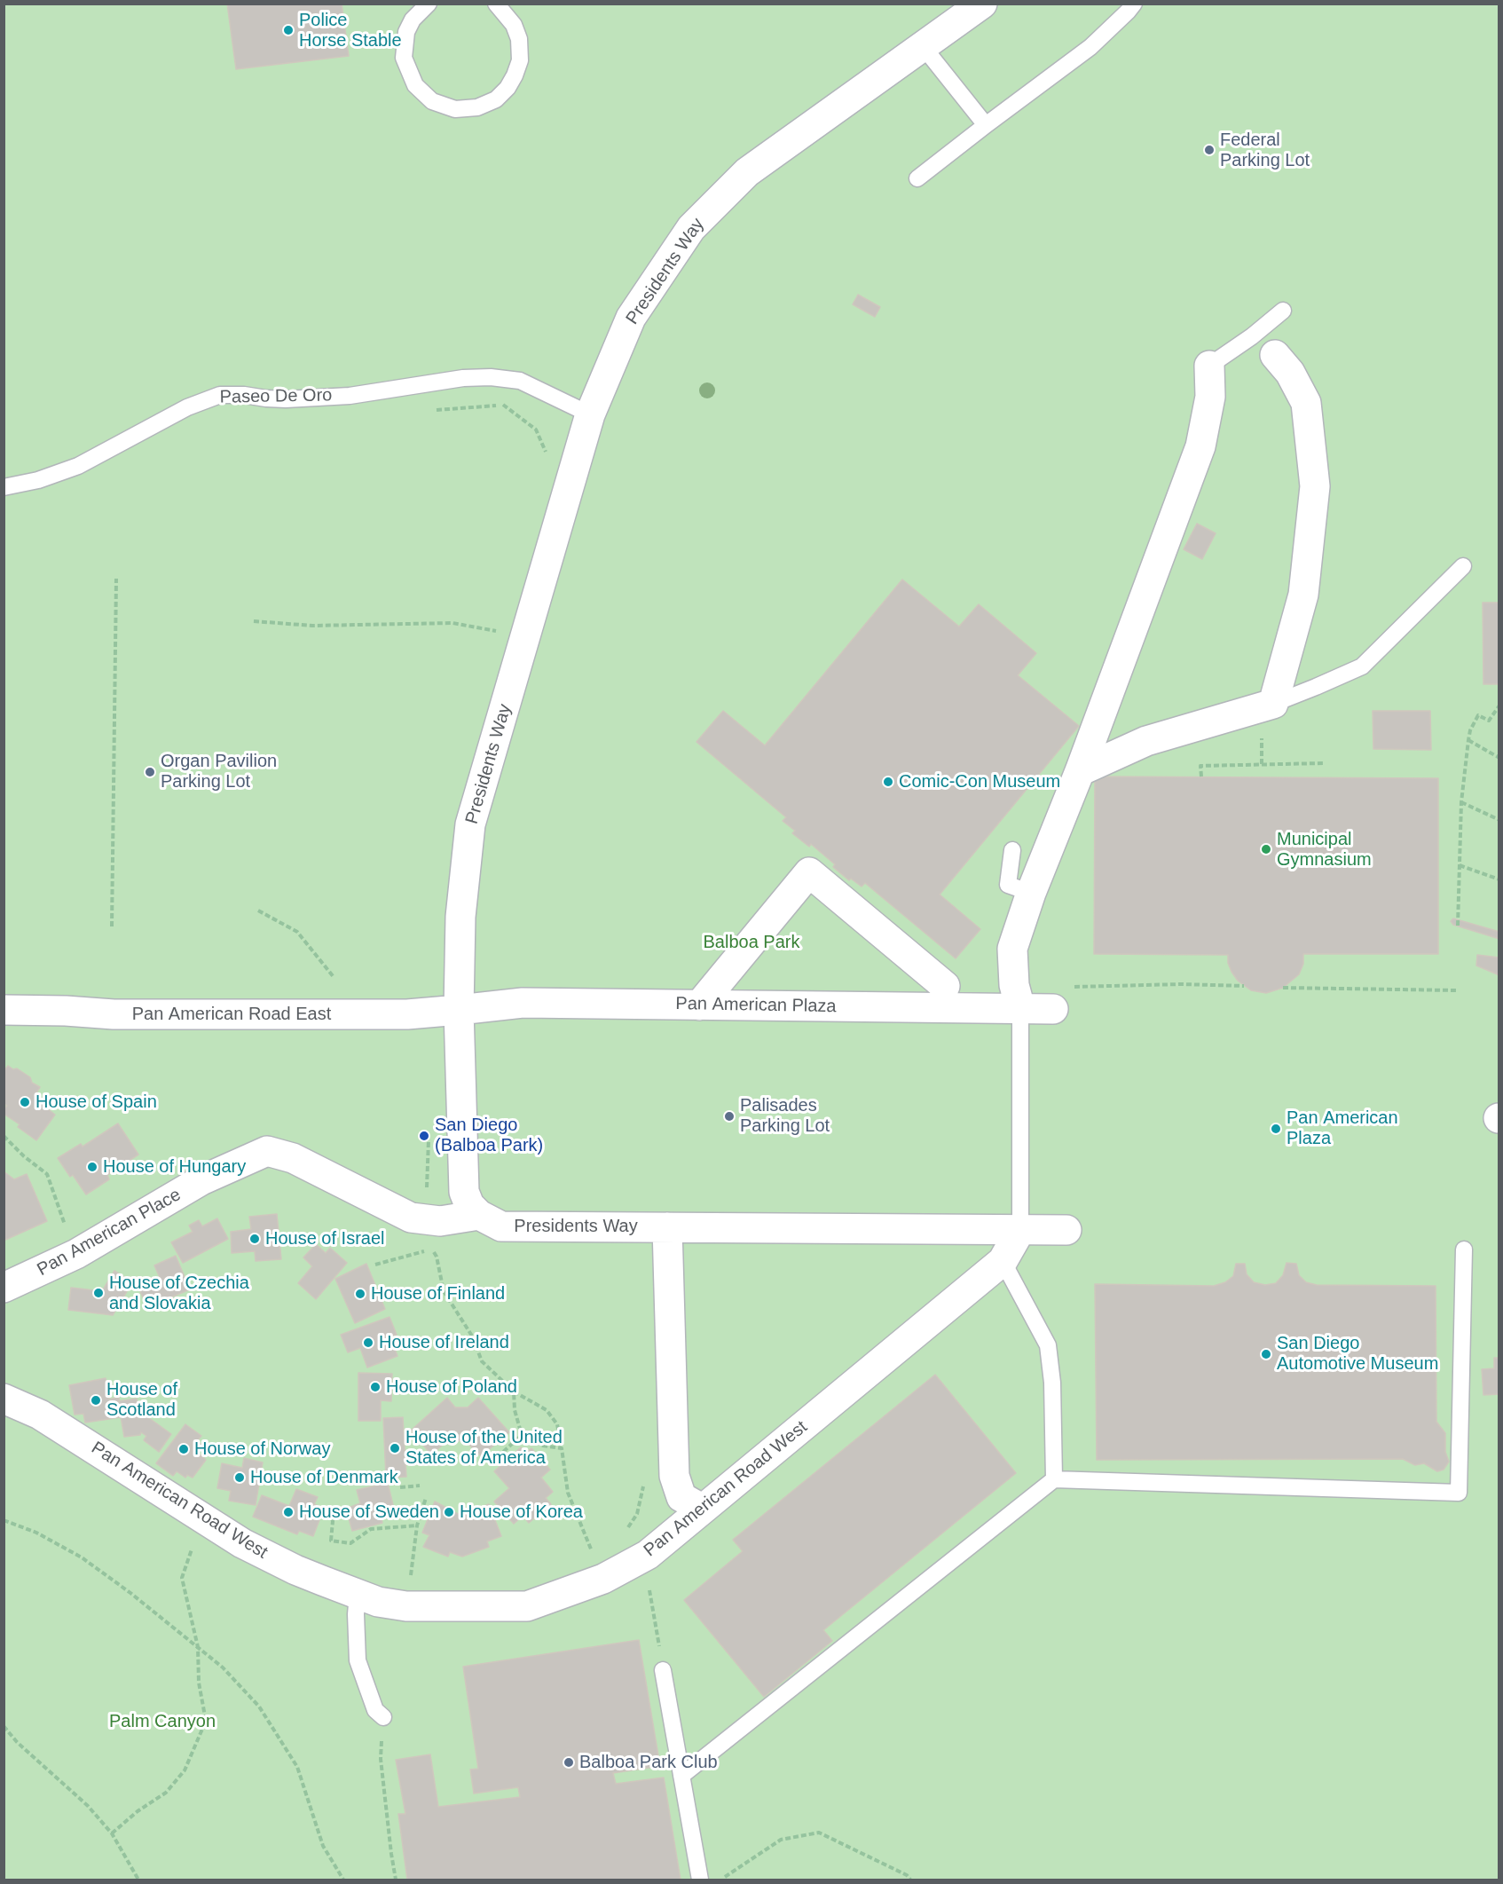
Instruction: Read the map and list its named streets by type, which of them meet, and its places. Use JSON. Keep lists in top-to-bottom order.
{
  "streets": {
    "street": [
      "Presidents Way",
      "Pan American Plaza",
      "Pan American Road East",
      "Pan American Place",
      "Pan American Road West"
    ],
    "lane": ["Paseo De Oro"]
  },
  "crossings": [
    ["Presidents Way", "Paseo De Oro"],
    ["Presidents Way", "Pan American Plaza"],
    ["Presidents Way", "Pan American Road East"],
    ["Presidents Way", "Pan American Place"],
    ["Pan American Plaza", "Pan American Road East"]
  ],
  "parks": ["Balboa Park", "Palm Canyon"],
  "places": [
    "Police Horse Stable",
    "Federal Parking Lot",
    "Organ Pavilion Parking Lot",
    "Comic-Con Museum",
    "Municipal Gymnasium",
    "House of Spain",
    "Palisades Parking Lot",
    "Pan American Plaza",
    "San Diego (Balboa Park)",
    "House of Hungary",
    "House of Israel",
    "House of Czechia and Slovakia",
    "House of Finland",
    "House of Ireland",
    "San Diego Automotive Museum",
    "House of Poland",
    "House of Scotland",
    "House of the United States of America",
    "House of Norway",
    "House of Denmark",
    "House of Sweden",
    "House of Korea",
    "Balboa Park Club"
  ]
}
